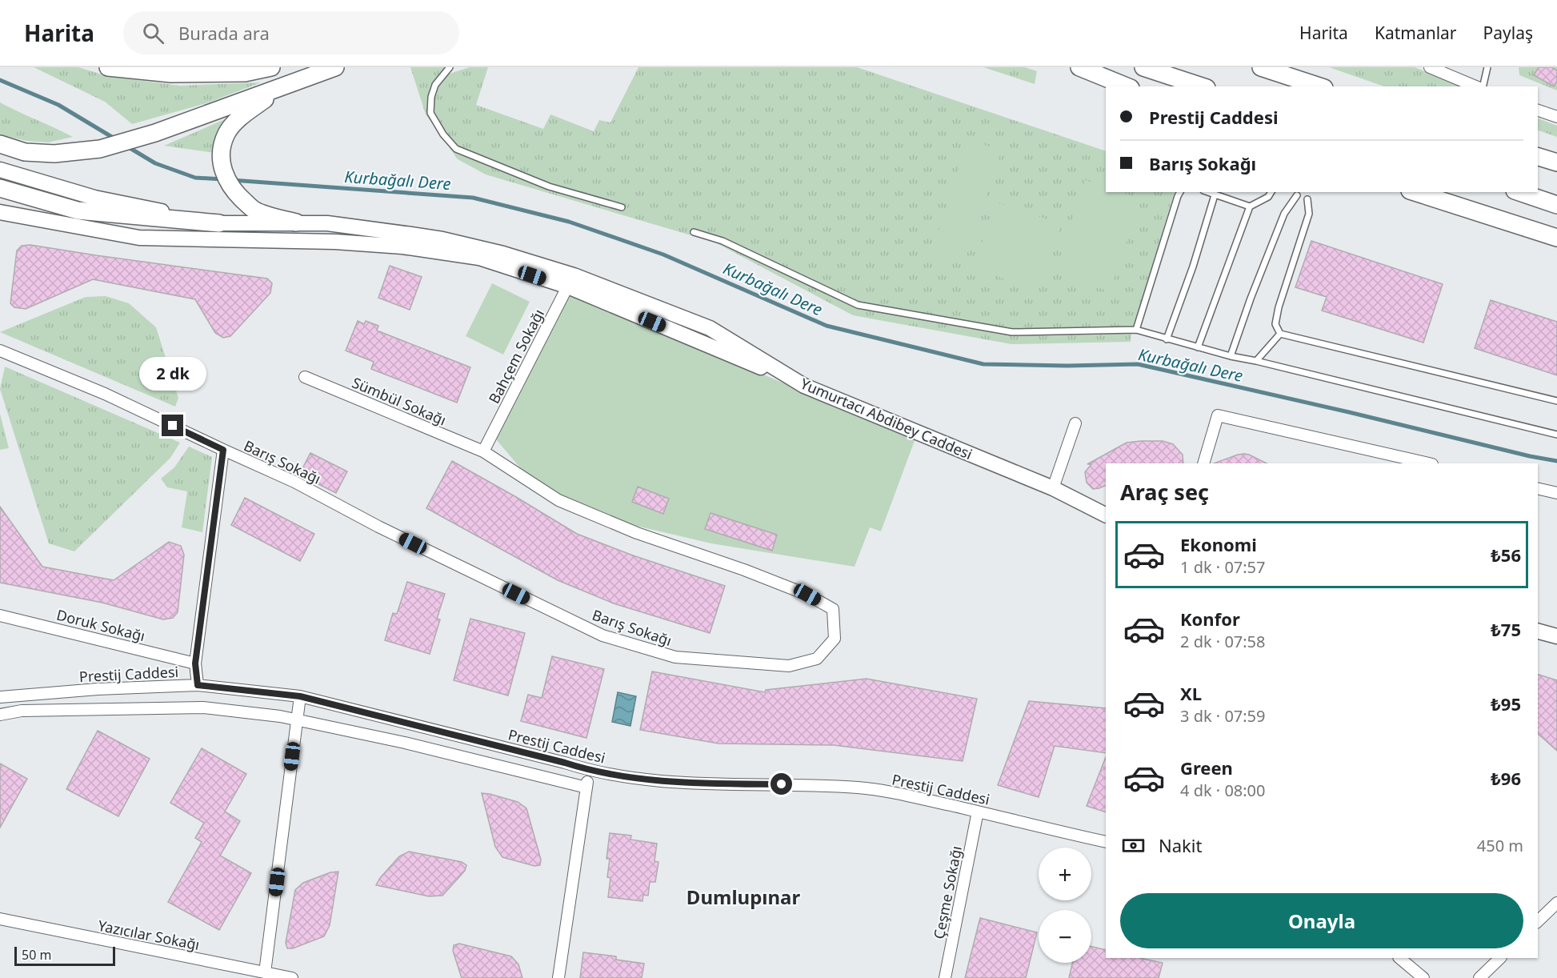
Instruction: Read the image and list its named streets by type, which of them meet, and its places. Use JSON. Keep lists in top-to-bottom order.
{
  "streets": {
    "main road": ["Yumurtacı Abdibey Caddesi"],
    "street": [
      "Bahçem Sokağı",
      "Sümbül Sokağı",
      "Barış Sokağı",
      "Doruk Sokağı",
      "Prestij Caddesi",
      "Çeşme Sokağı",
      "Yazıcılar Sokağı"
    ]
  },
  "crossings": [
    ["Bahçem Sokağı", "Sümbül Sokağı"],
    ["Bahçem Sokağı", "Yumurtacı Abdibey Caddesi"],
    ["Bahçem Sokağı", "Barış Sokağı"],
    ["Sümbül Sokağı", "Barış Sokağı"],
    ["Prestij Caddesi", "Çeşme Sokağı"]
  ],
  "districts": ["Dumlupınar"],
  "water": ["Kurbağalı Dere"],
  "scale_bar": "50 m",
  "page": {
    "header": "Harita",
    "search": "Burada ara",
    "nav": ["Harita", "Katmanlar", "Paylaş"],
    "banner": ["Prestij Caddesi", "Barış Sokağı"],
    "bubble": "2 dk",
    "heading": "Araç seç",
    "list": [
      {
        "name": "Ekonomi",
        "note": "1 dk · 07:57",
        "value": "₺56"
      },
      {
        "name": "Konfor",
        "note": "2 dk · 07:58",
        "value": "₺75"
      },
      {
        "name": "XL",
        "note": "3 dk · 07:59",
        "value": "₺95"
      },
      {
        "name": "Green",
        "note": "4 dk · 08:00",
        "value": "₺96"
      }
    ],
    "pay": ["Nakit", "450 m"],
    "map_buttons": ["+", "−"],
    "buttons": "Onayla",
    "scale": "50 m"
  }
}
